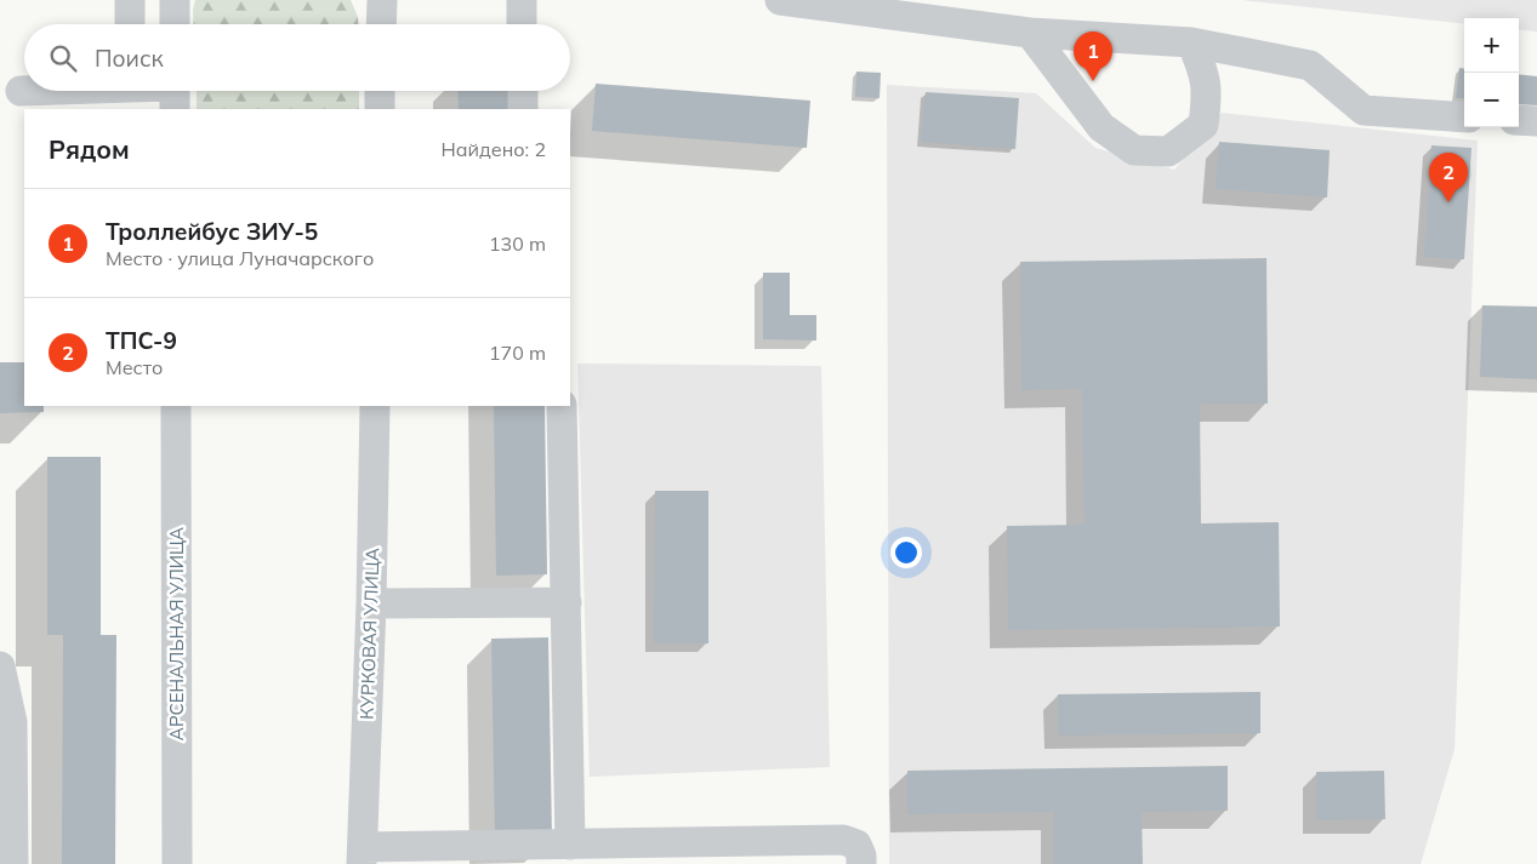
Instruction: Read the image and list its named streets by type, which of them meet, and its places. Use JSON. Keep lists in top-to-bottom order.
{
  "streets": {
    "street": ["АРСЕНАЛЬНАЯ УЛИЦА", "КУРКОВАЯ УЛИЦА"]
  },
  "page": {
    "map_buttons": ["+", "−"],
    "search": "Поиск",
    "pins": ["1", "2"],
    "heading": ["Рядом", "Найдено: 2"],
    "list": [
      {
        "mark": "1",
        "name": "Троллейбус ЗИУ-5",
        "note": "Место · улица Луначарского",
        "value": "130 m"
      },
      {
        "mark": "2",
        "name": "ТПС-9",
        "note": "Место",
        "value": "170 m"
      }
    ]
  }
}
